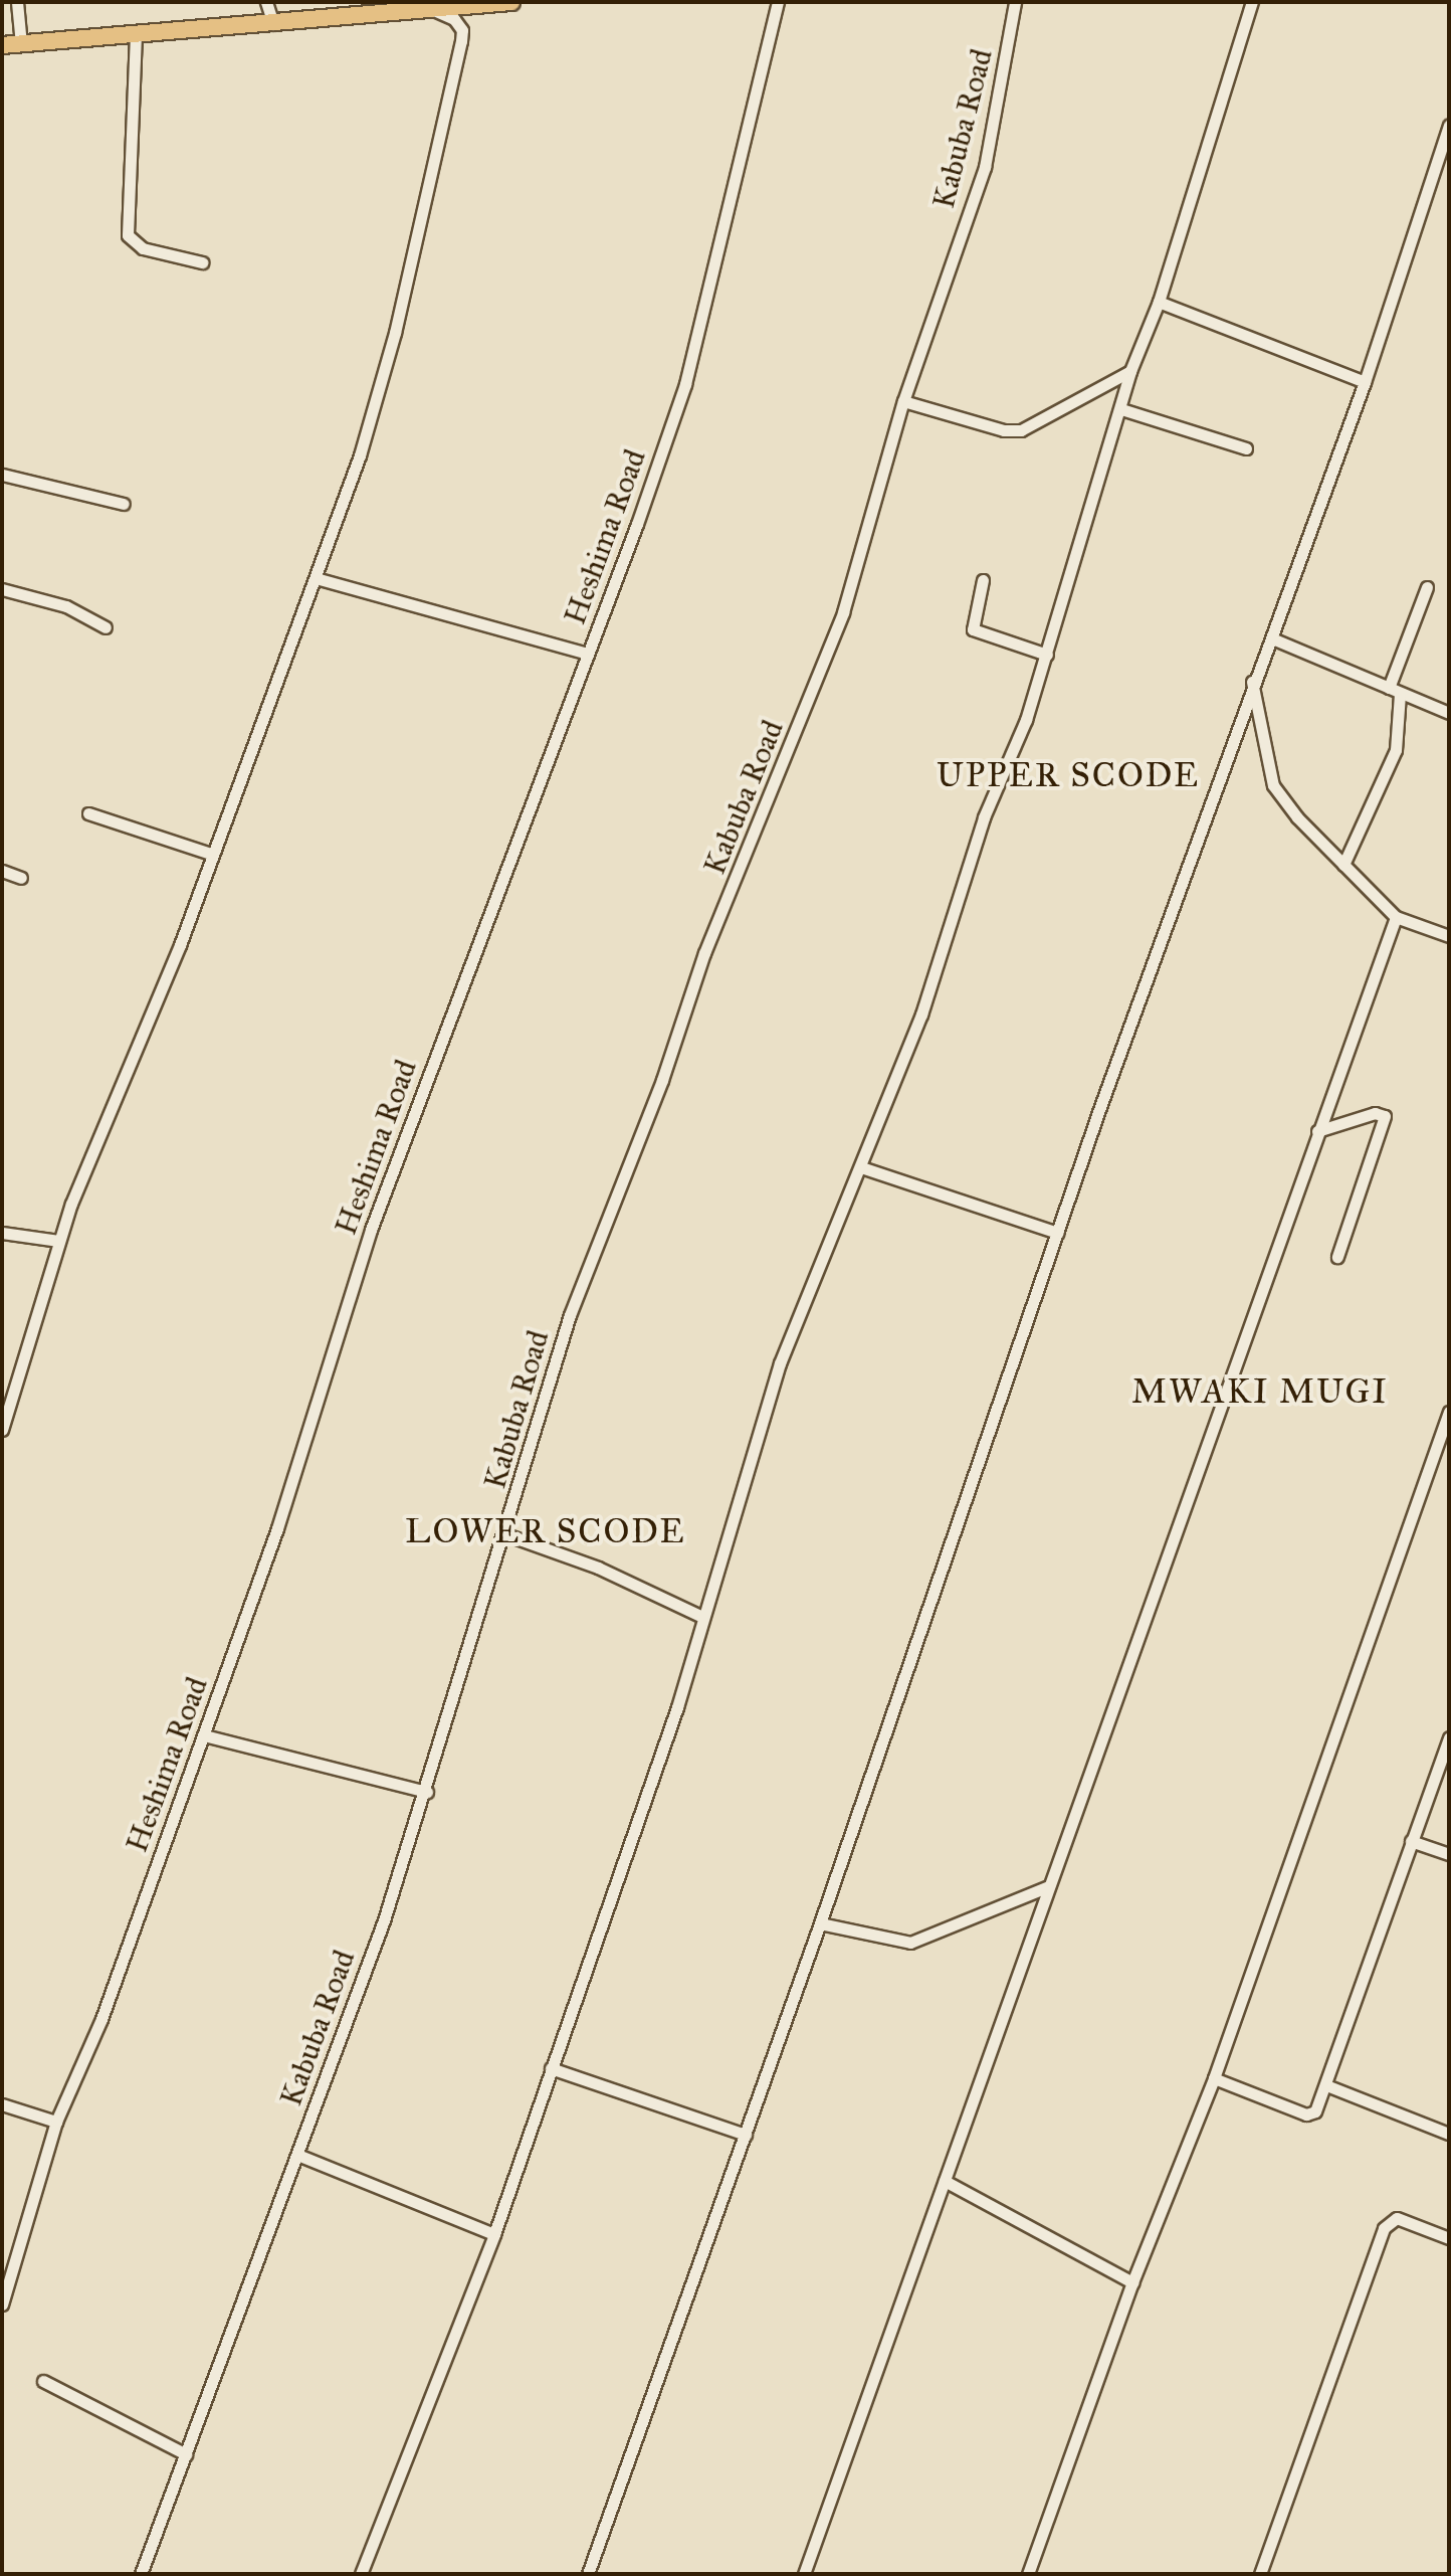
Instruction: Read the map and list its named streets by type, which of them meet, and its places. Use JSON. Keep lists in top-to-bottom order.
{
  "streets": {
    "street": ["Kabuba Road", "Heshima Road"]
  },
  "districts": ["UPPER SCODE", "MWAKI MUGI", "LOWER SCODE"]
}
